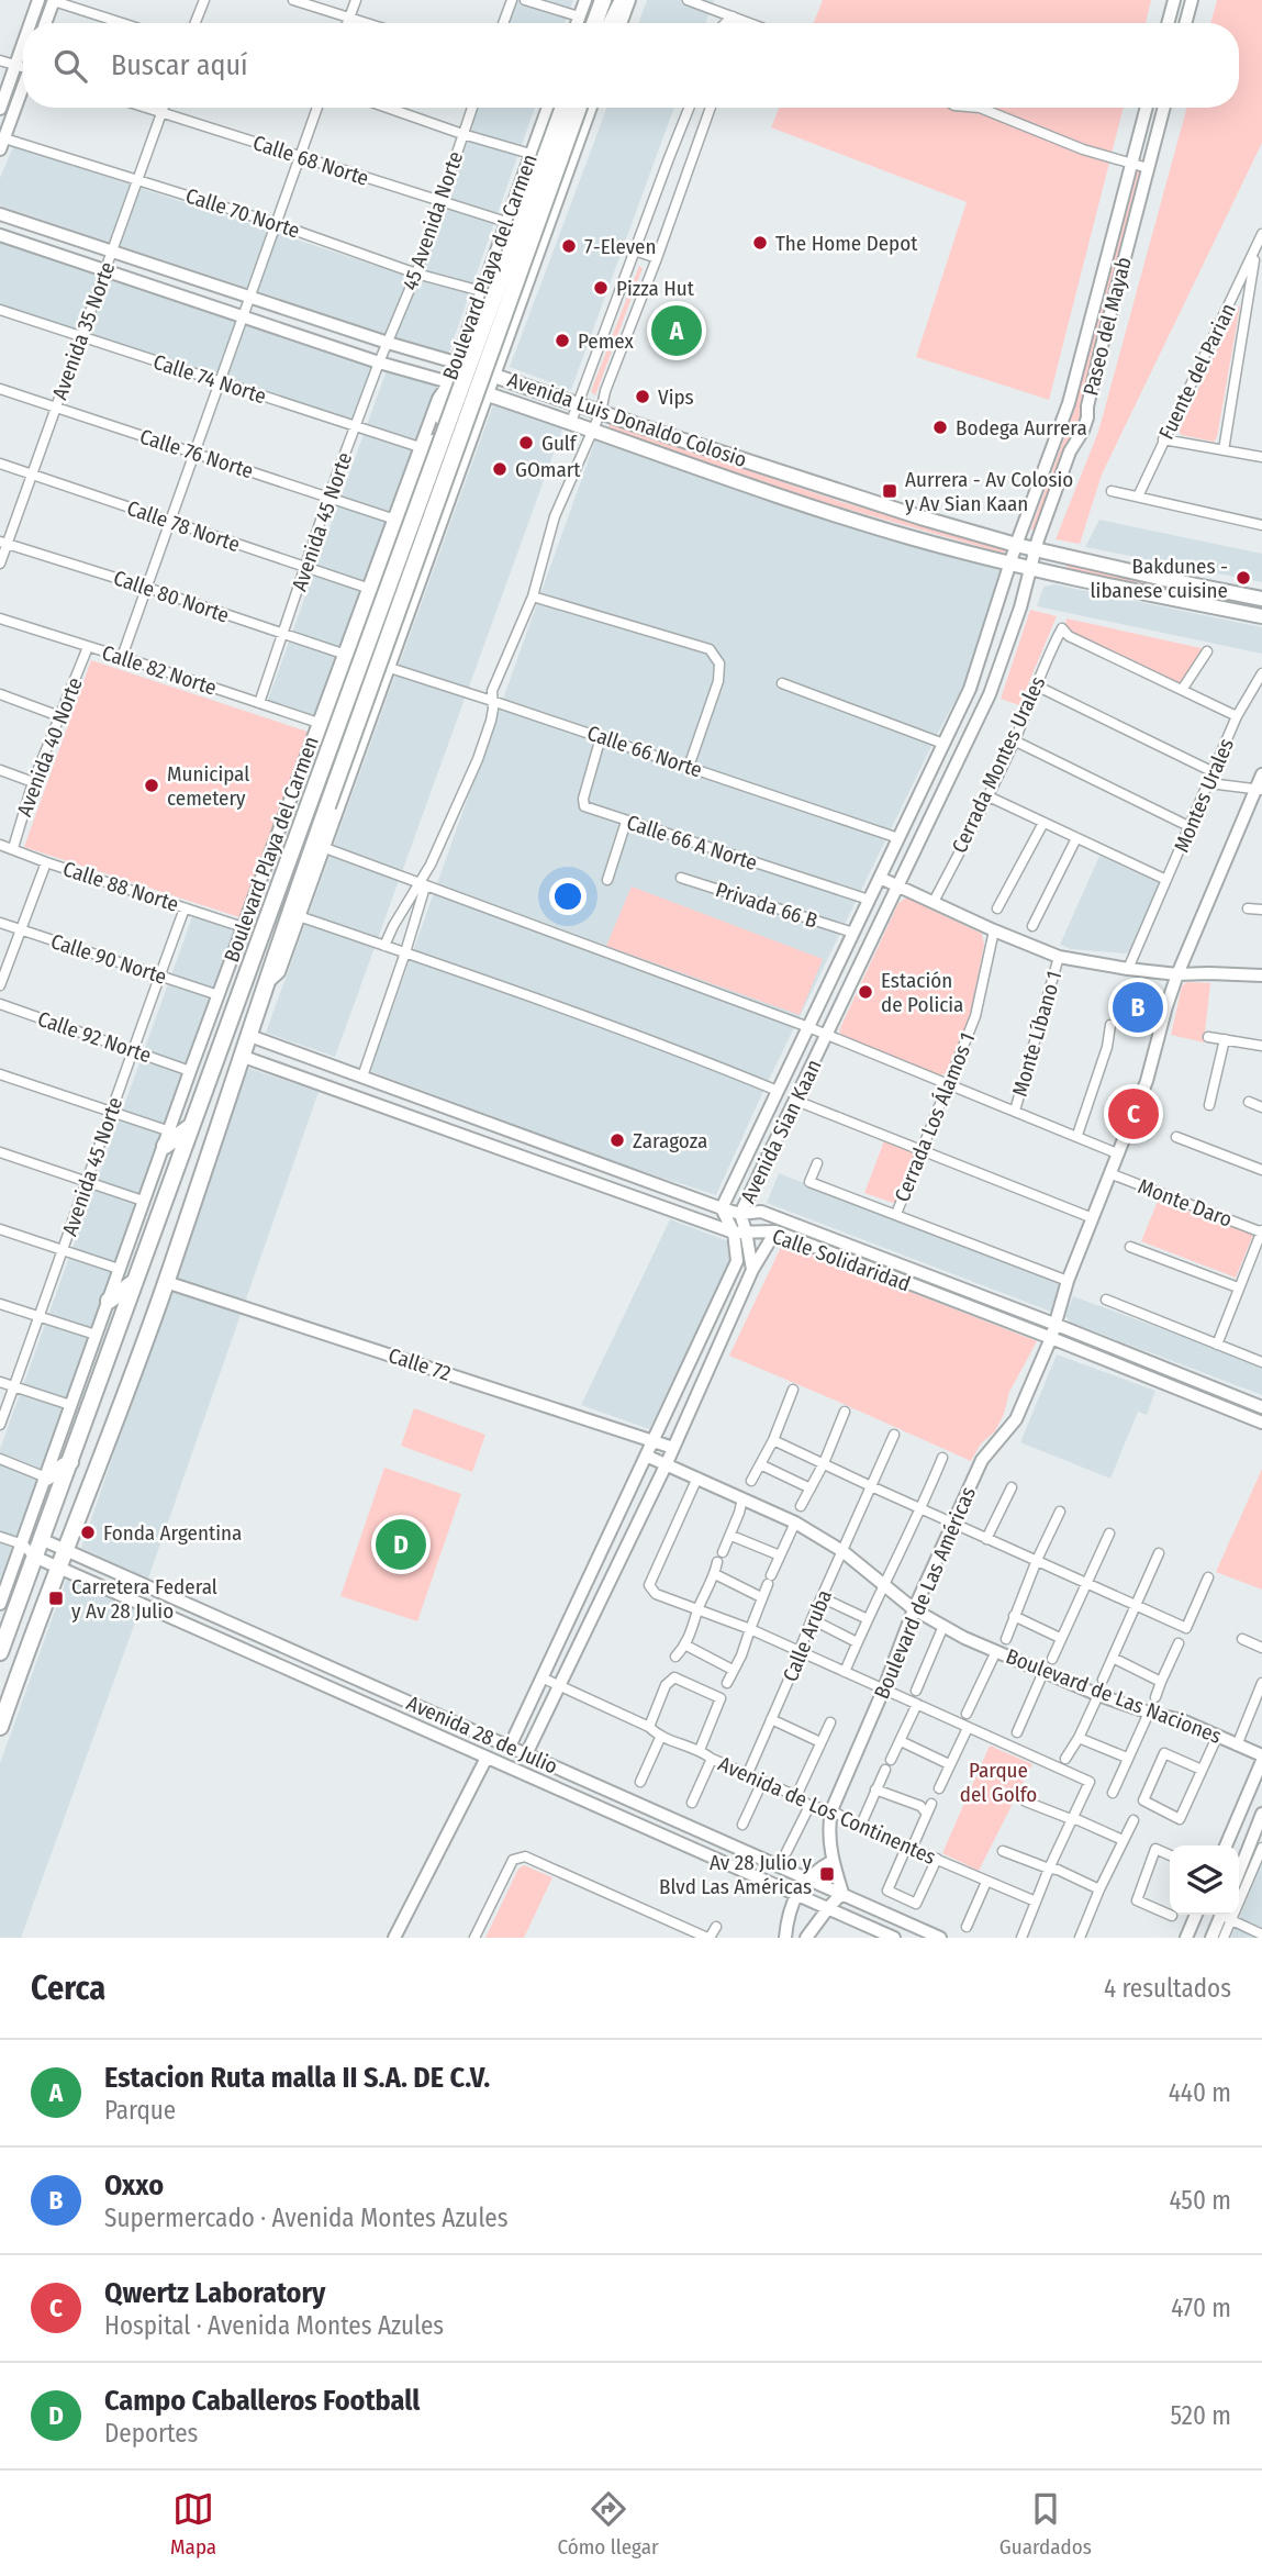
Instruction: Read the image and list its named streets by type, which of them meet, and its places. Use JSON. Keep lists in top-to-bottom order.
{
  "streets": {
    "main road": [
      "Boulevard Playa del Carmen",
      "Paseo del Mayab",
      "Avenida Luis Donaldo Colosio",
      "Avenida Sian Kaan",
      "Calle Solidaridad",
      "Calle 72",
      "Boulevard de Las Américas",
      "Boulevard de Las Naciones",
      "Avenida 28 de Julio"
    ],
    "street": [
      "Calle 68 Norte",
      "Calle 70 Norte",
      "45 Avenida Norte",
      "Avenida 35 Norte",
      "Fuente del Parian",
      "Calle 74 Norte",
      "Calle 76 Norte",
      "Avenida 45 Norte",
      "Calle 78 Norte",
      "Calle 80 Norte",
      "Calle 82 Norte",
      "Avenida 40 Norte",
      "Calle 66 Norte",
      "Cerrada Montes Urales",
      "Montes Urales",
      "Calle 66 A Norte",
      "Calle 88 Norte",
      "Privada 66 B",
      "Calle 90 Norte",
      "Monte Líbano 1",
      "Calle 92 Norte",
      "Cerrada Los Álamos 1",
      "Monte Daro",
      "Calle Aruba",
      "Avenida de Los Continentes"
    ]
  },
  "crossings": [
    ["Calle 68 Norte", "45 Avenida Norte"],
    ["Calle 68 Norte", "Boulevard Playa del Carmen"],
    ["Calle 68 Norte", "Avenida 35 Norte"],
    ["Calle 70 Norte", "45 Avenida Norte"],
    ["Calle 70 Norte", "Boulevard Playa del Carmen"],
    ["Calle 70 Norte", "Avenida 35 Norte"],
    ["45 Avenida Norte", "Avenida Luis Donaldo Colosio"],
    ["45 Avenida Norte", "Avenida 45 Norte"],
    ["Boulevard Playa del Carmen", "Calle 74 Norte"],
    ["Boulevard Playa del Carmen", "Avenida Luis Donaldo Colosio"],
    ["Boulevard Playa del Carmen", "Calle 76 Norte"],
    ["Boulevard Playa del Carmen", "Calle 78 Norte"],
    ["Boulevard Playa del Carmen", "Calle 80 Norte"],
    ["Boulevard Playa del Carmen", "Calle 82 Norte"],
    ["Boulevard Playa del Carmen", "Calle 66 Norte"],
    ["Boulevard Playa del Carmen", "Calle 88 Norte"],
    ["Boulevard Playa del Carmen", "Calle 90 Norte"],
    ["Boulevard Playa del Carmen", "Calle 92 Norte"],
    ["Paseo del Mayab", "Avenida Luis Donaldo Colosio"],
    ["Paseo del Mayab", "Avenida Sian Kaan"],
    ["Avenida 35 Norte", "Calle 74 Norte"],
    ["Avenida 35 Norte", "Avenida Luis Donaldo Colosio"],
    ["Avenida 35 Norte", "Calle 76 Norte"],
    ["Avenida 35 Norte", "Calle 78 Norte"],
    ["Avenida 35 Norte", "Calle 80 Norte"],
    ["Calle 74 Norte", "Avenida 45 Norte"],
    ["Avenida Luis Donaldo Colosio", "Avenida 45 Norte"],
    ["Avenida Luis Donaldo Colosio", "Avenida Sian Kaan"],
    ["Calle 76 Norte", "Avenida 45 Norte"],
    ["Avenida 45 Norte", "Calle 78 Norte"],
    ["Avenida 45 Norte", "Calle 80 Norte"],
    ["Avenida 45 Norte", "Calle 82 Norte"],
    ["Avenida 45 Norte", "Calle 88 Norte"],
    ["Avenida 45 Norte", "Calle 90 Norte"],
    ["Avenida 45 Norte", "Calle 92 Norte"],
    ["Calle 82 Norte", "Avenida 40 Norte"],
    ["Avenida 40 Norte", "Calle 88 Norte"],
    ["Calle 66 Norte", "Calle 66 A Norte"],
    ["Calle 66 Norte", "Avenida Sian Kaan"],
    ["Cerrada Montes Urales", "Montes Urales"],
    ["Calle 66 A Norte", "Avenida Sian Kaan"],
    ["Privada 66 B", "Avenida Sian Kaan"],
    ["Avenida Sian Kaan", "Calle Solidaridad"],
    ["Avenida Sian Kaan", "Calle 72"],
    ["Avenida Sian Kaan", "Boulevard de Las Naciones"],
    ["Avenida Sian Kaan", "Avenida 28 de Julio"],
    ["Avenida Sian Kaan", "Avenida de Los Continentes"],
    ["Monte Daro", "Boulevard de Las Américas"],
    ["Calle Solidaridad", "Boulevard de Las Américas"],
    ["Boulevard de Las Américas", "Boulevard de Las Naciones"],
    ["Boulevard de Las Américas", "Avenida 28 de Julio"],
    ["Boulevard de Las Américas", "Avenida de Los Continentes"],
    ["Calle Aruba", "Boulevard de Las Naciones"],
    ["Calle Aruba", "Avenida de Los Continentes"]
  ],
  "parks": ["Parque del Golfo"],
  "places": {
    "other": [
      "The Home Depot",
      "7-Eleven",
      "Pizza Hut",
      "Pemex",
      "Vips",
      "Bodega Aurrera",
      "Gulf",
      "GOmart",
      "Bakdunes - libanese cuisine",
      "Municipal cemetery",
      "Estación de Policia",
      "Zaragoza",
      "Fonda Argentina"
    ],
    "transit": ["Aurrera - Av Colosio y Av Sian Kaan", "Carretera Federal y Av 28 Julio", "Av 28 Julio y Blvd Las Américas"]
  },
  "page": {
    "search": "Buscar aquí",
    "pins": [
      "A",
      "B",
      "C",
      "D"
    ],
    "heading": ["Cerca", "4 resultados"],
    "list": [
      {
        "mark": "A",
        "name": "Estacion Ruta malla II S.A. DE C.V.",
        "note": "Parque",
        "value": "440 m"
      },
      {
        "mark": "B",
        "name": "Oxxo",
        "note": "Supermercado · Avenida Montes Azules",
        "value": "450 m"
      },
      {
        "mark": "C",
        "name": "Qwertz Laboratory",
        "note": "Hospital · Avenida Montes Azules",
        "value": "470 m"
      },
      {
        "mark": "D",
        "name": "Campo Caballeros Football",
        "note": "Deportes",
        "value": "520 m"
      }
    ],
    "nav": ["Mapa", "Cómo llegar", "Guardados"]
  }
}
